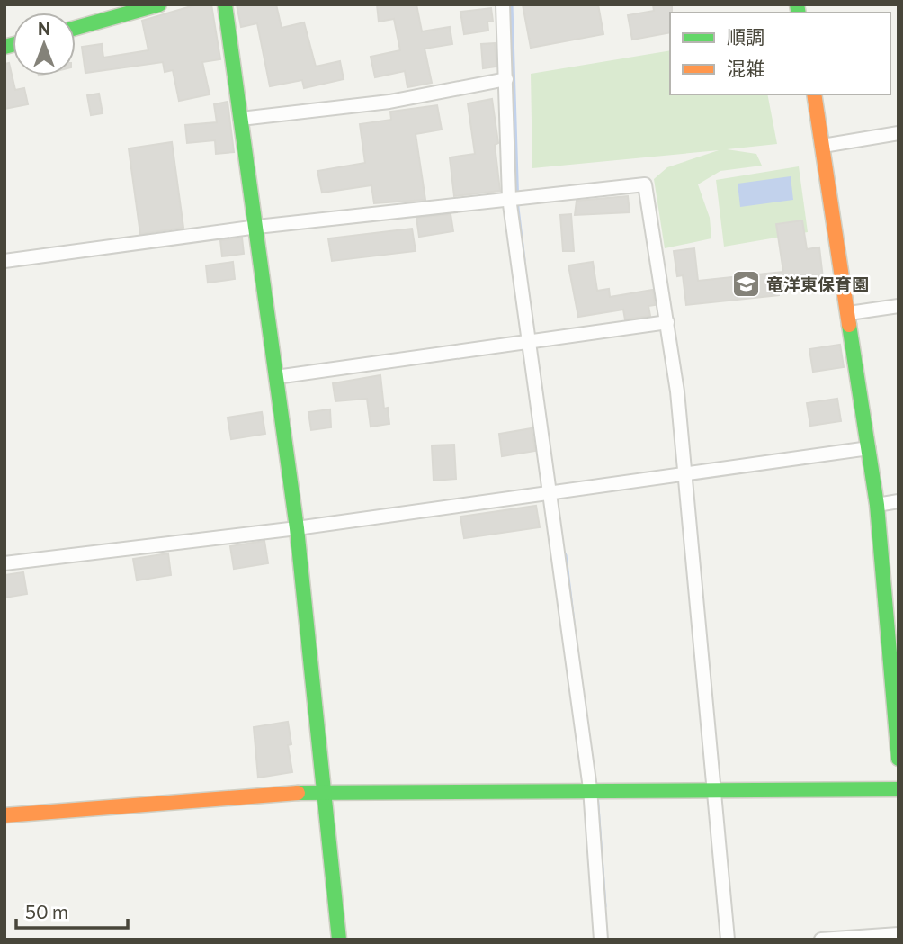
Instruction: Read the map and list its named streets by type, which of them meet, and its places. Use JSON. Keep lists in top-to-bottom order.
{
  "places": {
    "school or university": ["竜洋東保育園"]
  },
  "legend": ["順調", "混雑"],
  "scale_bar": "50 m",
  "north": "top"
}
